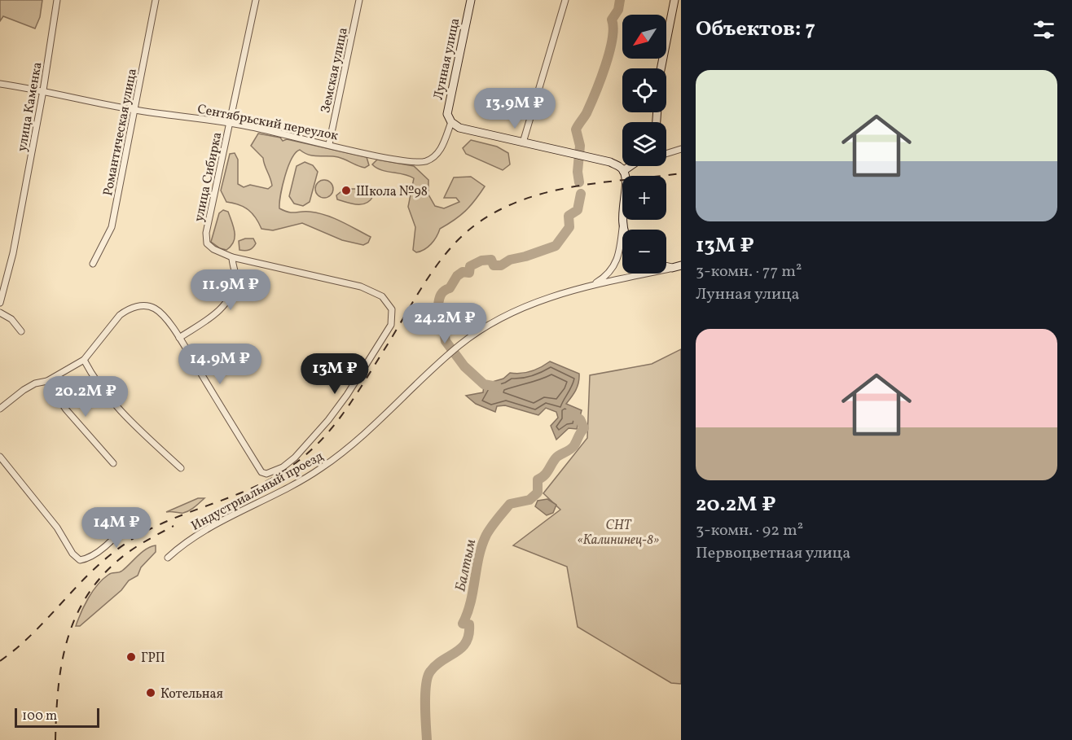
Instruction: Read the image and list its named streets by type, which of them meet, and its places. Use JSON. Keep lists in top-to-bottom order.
{
  "streets": {
    "street": [
      "Лунная улица",
      "Земская улица",
      "улица Каменка",
      "Сентябрьский переулок",
      "Романтическая улица",
      "улица Сибирка",
      "Индустриальный проезд"
    ]
  },
  "crossings": [
    ["Лунная улица", "Сентябрьский переулок"],
    ["Земская улица", "Сентябрьский переулок"],
    ["улица Каменка", "Сентябрьский переулок"],
    ["Сентябрьский переулок", "Романтическая улица"],
    ["Сентябрьский переулок", "улица Сибирка"]
  ],
  "water": ["Балтым"],
  "parks": ["СНТ «Калининец-8»"],
  "places": ["Школа №98", "ГРП", "Котельная"],
  "scale_bar": "100 m",
  "north": "bottom left",
  "page": {
    "heading": "Объектов: 7",
    "map_buttons": ["+", "−"],
    "list": [
      {
        "name": "13M ₽",
        "note": "3-комн. · 77 m² · Лунная улица"
      },
      {
        "name": "20.2M ₽",
        "note": "3-комн. · 92 m² · Первоцветная улица"
      }
    ],
    "price": [
      "13.9M ₽",
      "11.9M ₽",
      "24.2M ₽",
      "14.9M ₽",
      "13M ₽",
      "20.2M ₽",
      "14M ₽"
    ],
    "scale": "100 m"
  }
}
